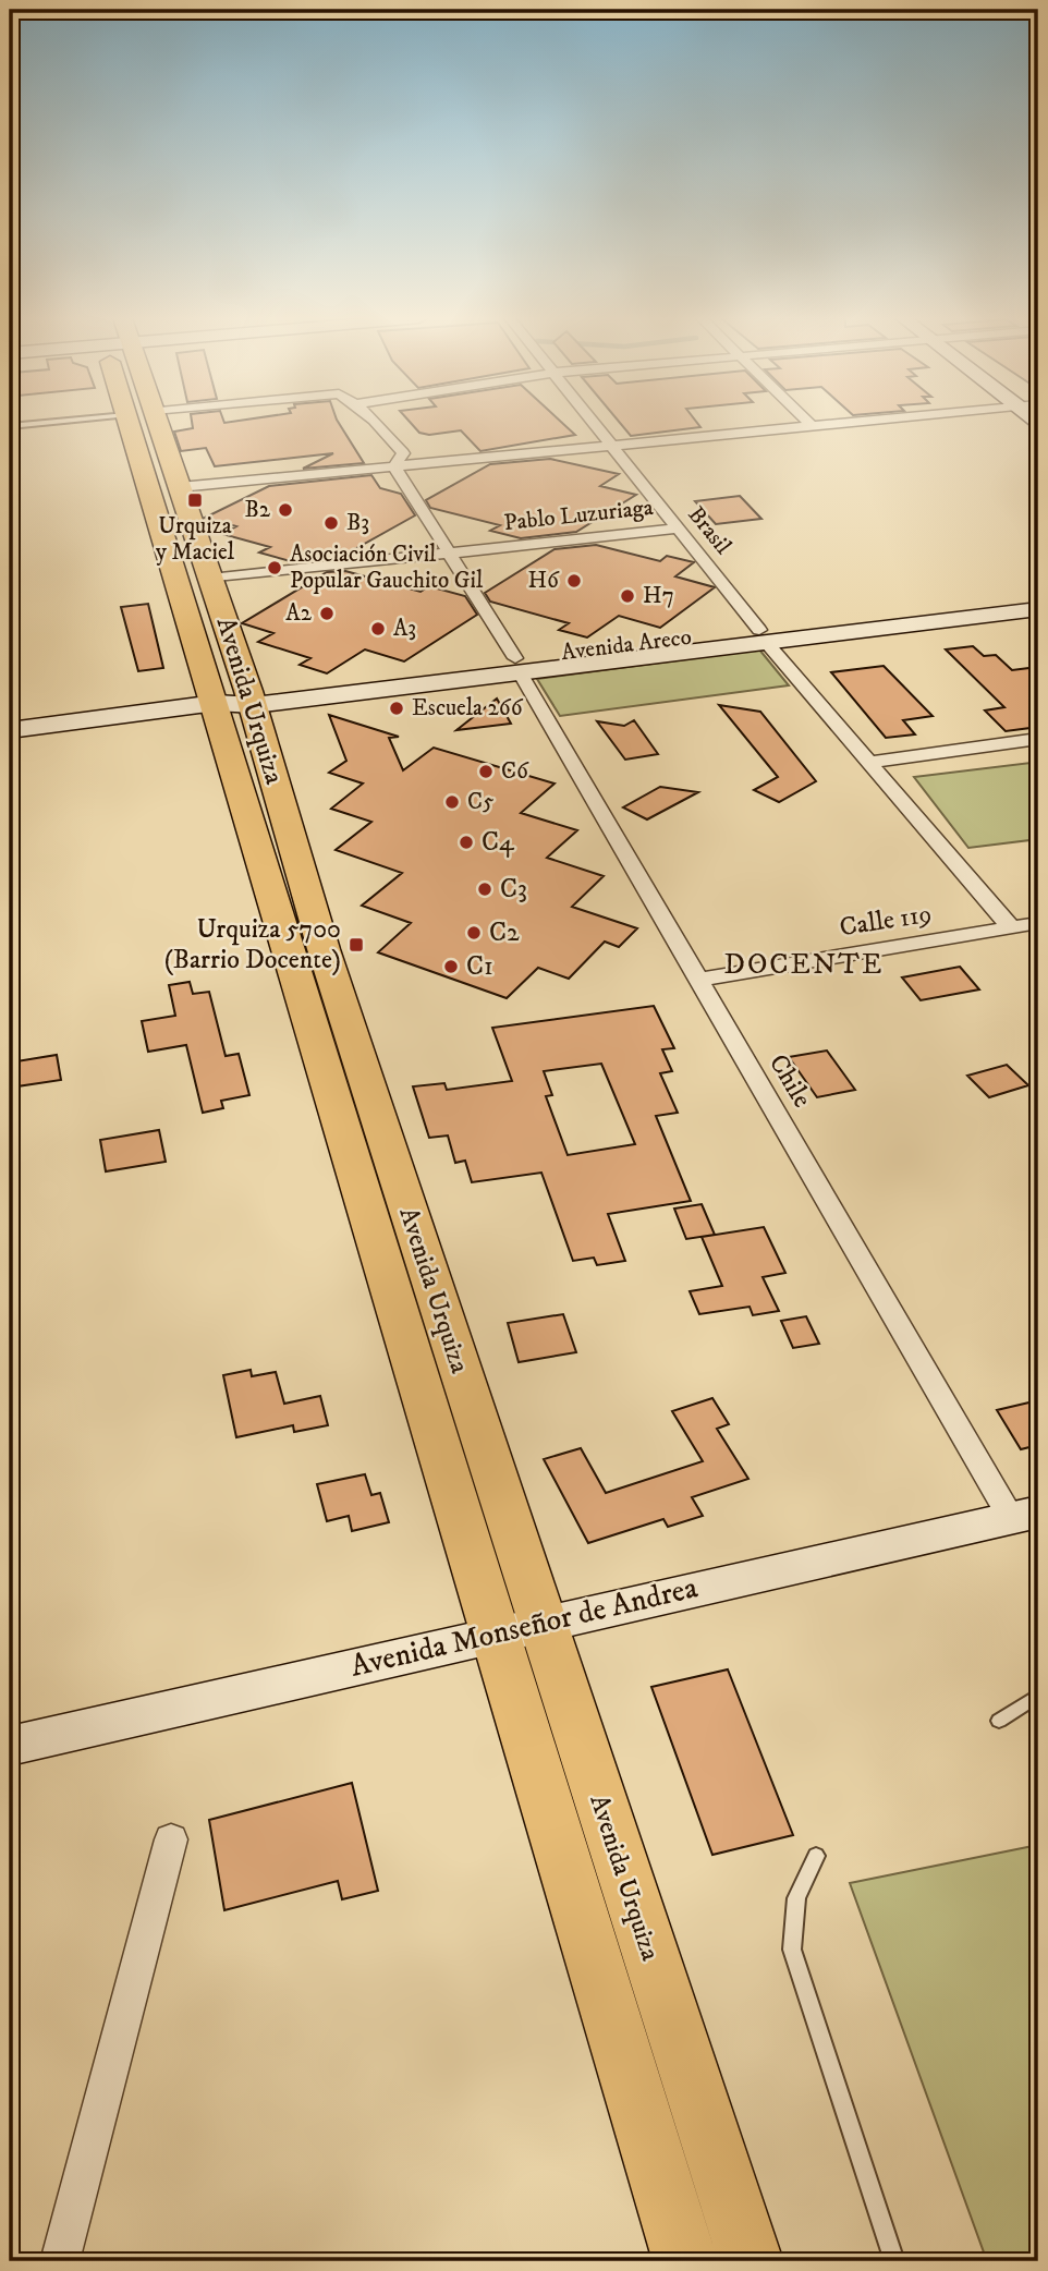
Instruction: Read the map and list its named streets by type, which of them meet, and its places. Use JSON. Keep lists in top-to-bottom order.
{
  "streets": {
    "main road": ["Avenida Areco", "Avenida Urquiza", "Avenida Monseñor de Andrea"],
    "street": [
      "Pablo Luzuriaga",
      "Brasil",
      "Calle 119",
      "Chile"
    ]
  },
  "crossings": [
    ["Pablo Luzuriaga", "Brasil"],
    ["Pablo Luzuriaga", "Avenida Urquiza"],
    ["Pablo Luzuriaga", "Chile"],
    ["Brasil", "Avenida Areco"],
    ["Brasil", "Calle 119"],
    ["Avenida Areco", "Avenida Urquiza"],
    ["Avenida Areco", "Chile"],
    ["Avenida Urquiza", "Avenida Monseñor de Andrea"],
    ["Calle 119", "Chile"],
    ["Chile", "Avenida Monseñor de Andrea"]
  ],
  "districts": ["DOCENTE"],
  "places": {
    "transit": ["Urquiza y Maciel", "Urquiza 5700 (Barrio Docente)"],
    "other": [
      "B2",
      "B3",
      "Asociación Civil Popular Gauchito Gil",
      "H6",
      "H7",
      "A2",
      "A3",
      "Escuela 266",
      "C6",
      "C5",
      "C4",
      "C3",
      "C2",
      "C1"
    ]
  }
}
